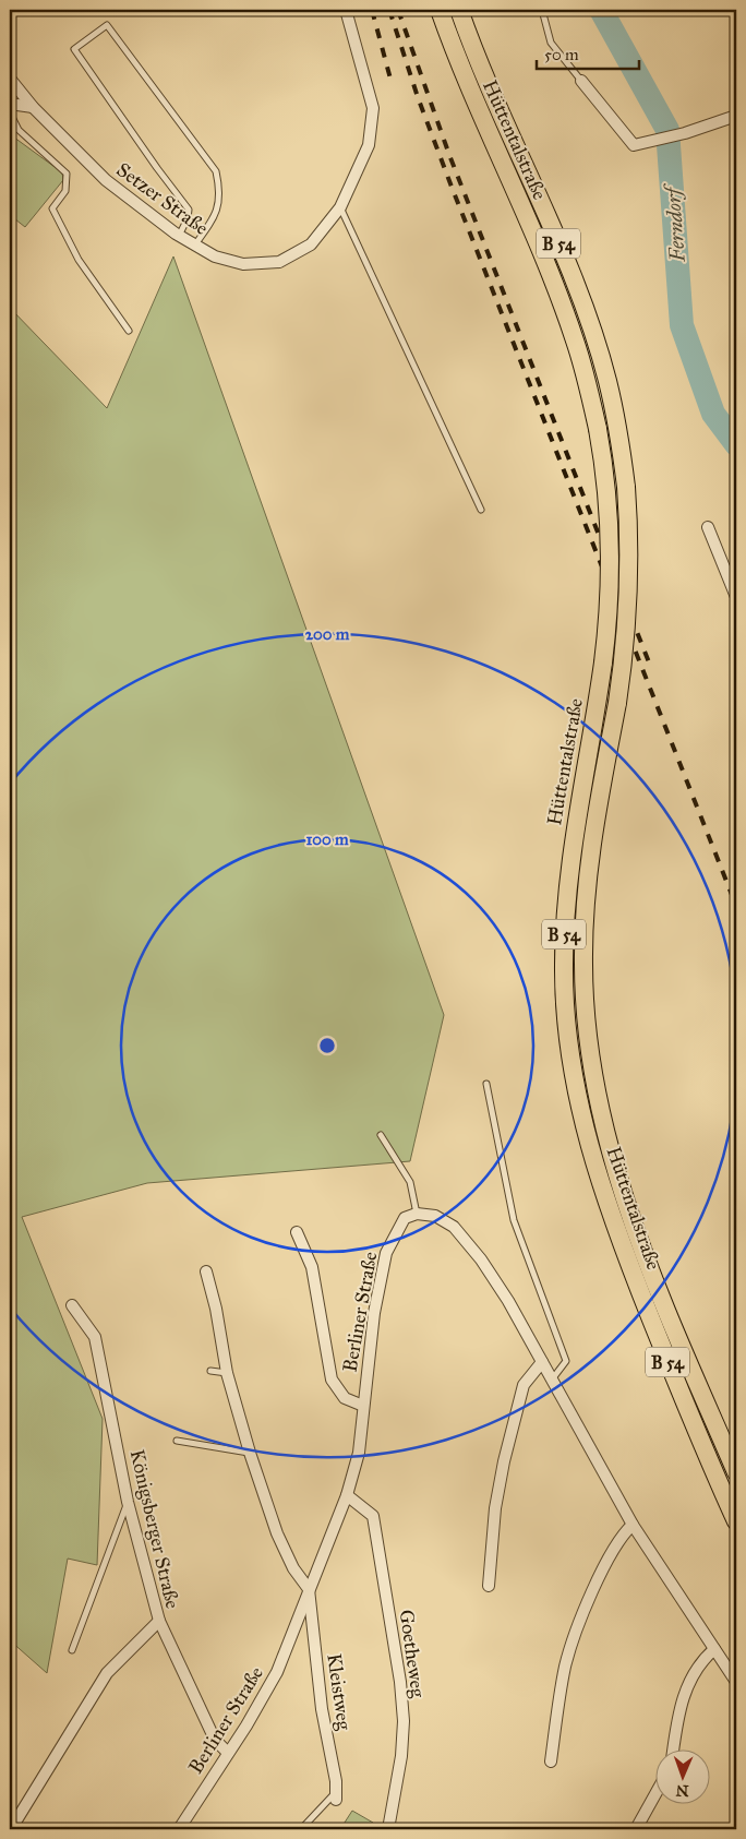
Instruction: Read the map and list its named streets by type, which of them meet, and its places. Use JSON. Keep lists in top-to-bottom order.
{
  "streets": {
    "highway": ["Hüttentalstraße", "B 54"],
    "street": [
      "Setzer Straße",
      "Berliner Straße",
      "Königsberger Straße",
      "Goetheweg",
      "Kleistweg"
    ]
  },
  "crossings": [
    ["Berliner Straße", "Königsberger Straße"],
    ["Berliner Straße", "Goetheweg"],
    ["Berliner Straße", "Kleistweg"]
  ],
  "water": ["Ferndorf"],
  "scale_bar": "50 m",
  "north": "bottom",
  "rings": ["200 m", "100 m"]
}
